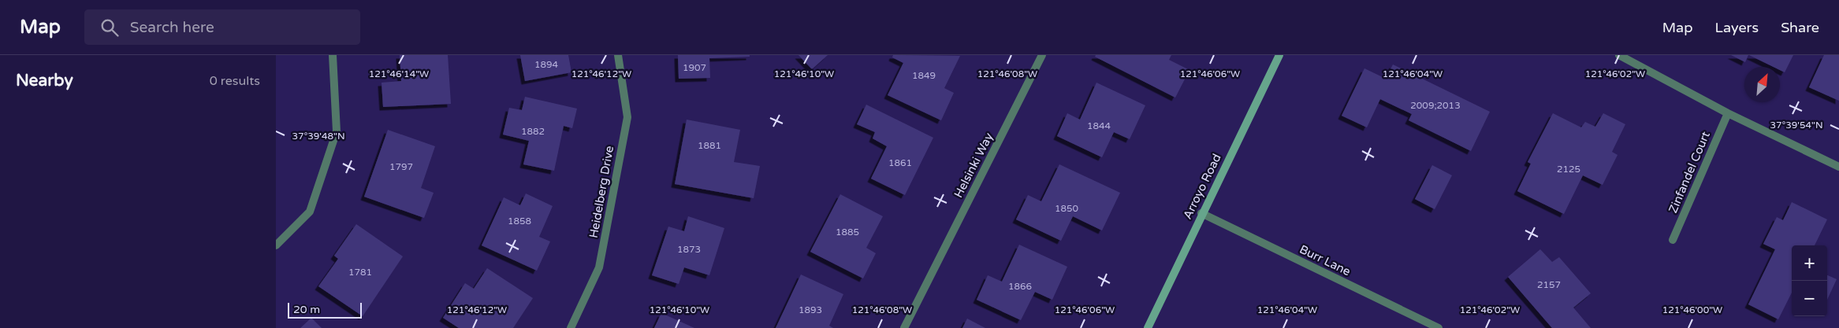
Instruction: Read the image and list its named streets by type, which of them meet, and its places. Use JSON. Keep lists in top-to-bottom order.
{
  "streets": {
    "street": [
      "Helsinki Way",
      "Zinfandel Court",
      "Arroyo Road",
      "Heidelberg Drive",
      "Burr Lane"
    ]
  },
  "crossings": [
    ["Arroyo Road", "Burr Lane"]
  ],
  "house_numbers": [
    "1894",
    "1907",
    "1849",
    "2009;2013",
    "1844",
    "1882",
    "1881",
    "1861",
    "1797",
    "2125",
    "1850",
    "1858",
    "1885",
    "1873",
    "1781",
    "2157",
    "1866",
    "1893"
  ],
  "scale_bar": "20 m",
  "north": "top right",
  "page": {
    "header": "Map",
    "search": "Search here",
    "nav": ["Map", "Layers", "Share"],
    "heading": ["Nearby", "0 results"],
    "map_buttons": ["+", "−"],
    "scale": "20 m"
  },
  "coordinates": [
    "121°46'08\"W",
    "121°46'04\"W",
    "121°46'14\"W",
    "121°46'12\"W",
    "121°46'10\"W",
    "121°46'06\"W",
    "121°46'02\"W",
    "37°39'54\"N",
    "37°39'48\"N",
    "121°46'00\"W"
  ]
}
